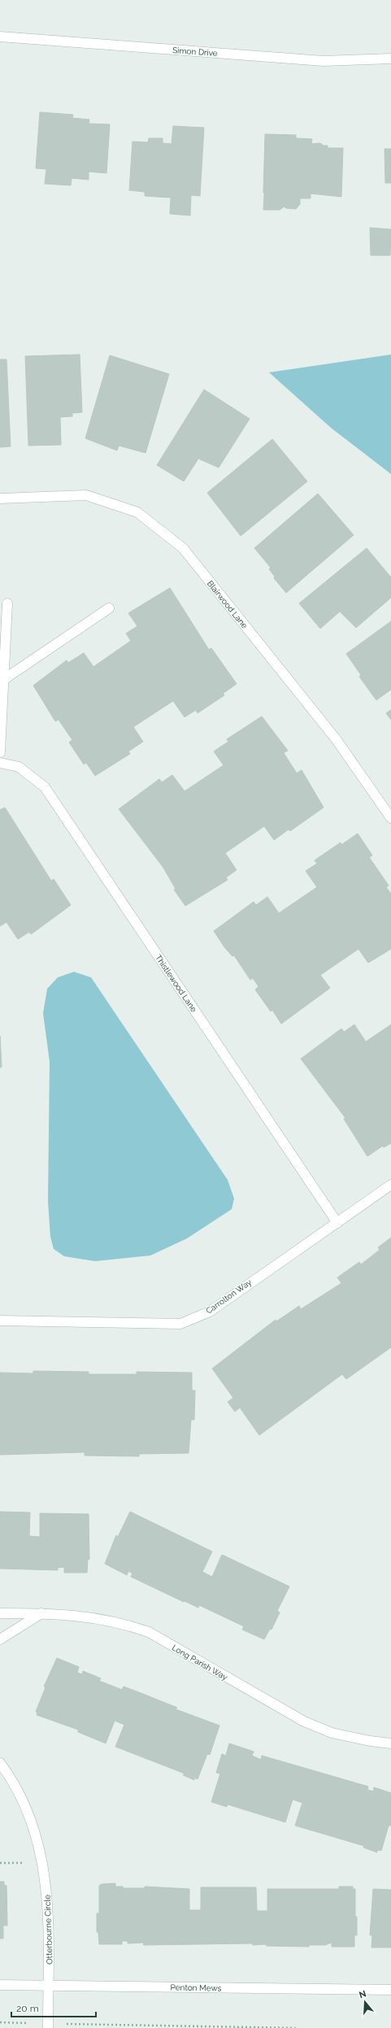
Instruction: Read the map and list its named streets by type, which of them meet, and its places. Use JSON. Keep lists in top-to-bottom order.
{
  "streets": {
    "street": [
      "Simon Drive",
      "Blairwood Lane",
      "Thistlewood Lane",
      "Carrolton Way",
      "Long Parish Way",
      "Otterbourne Circle",
      "Penton Mews"
    ]
  },
  "crossings": [
    ["Thistlewood Lane", "Carrolton Way"],
    ["Otterbourne Circle", "Penton Mews"]
  ],
  "scale_bar": "20 m",
  "north": "top"
}
